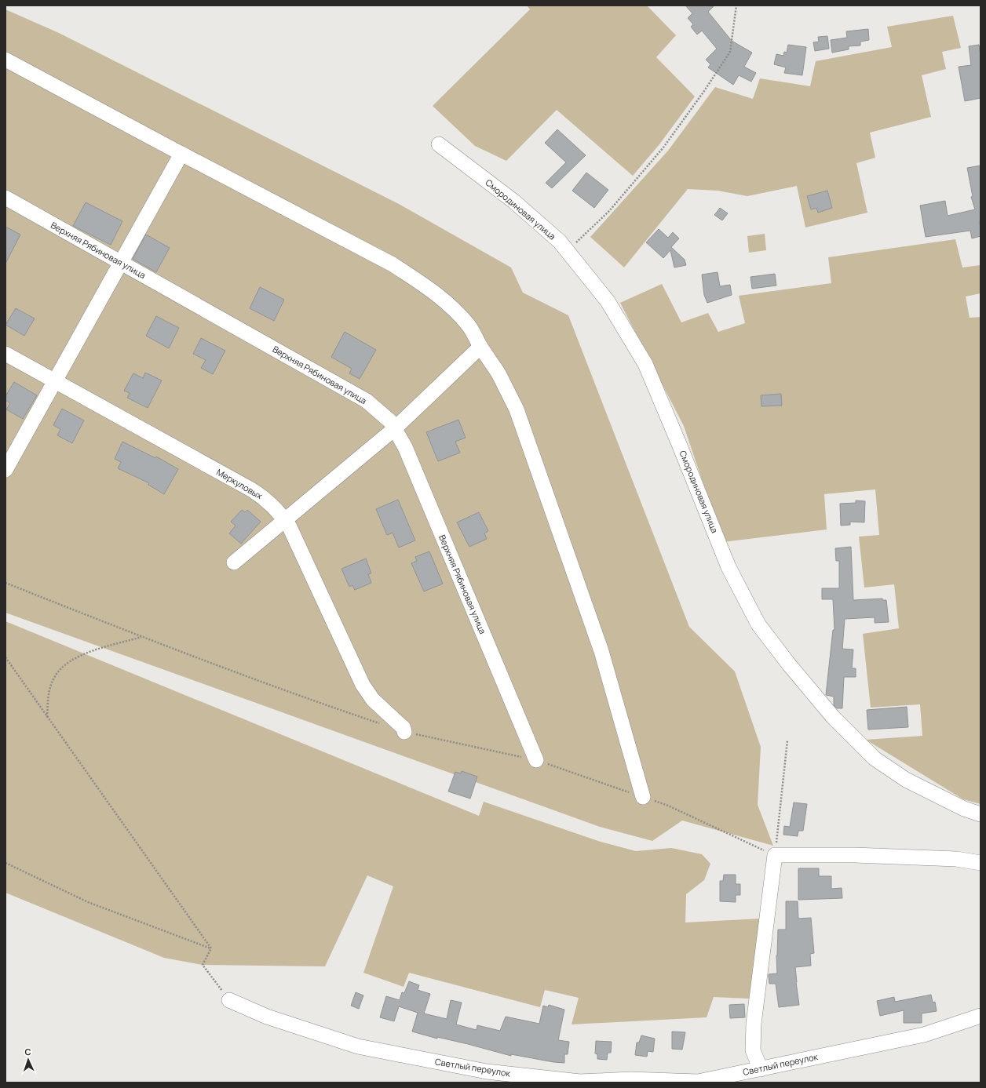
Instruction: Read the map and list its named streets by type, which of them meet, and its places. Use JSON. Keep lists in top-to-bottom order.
{
  "streets": {
    "street": [
      "Смородиновая улица",
      "Верхняя Рябиновая улица",
      "Меркуловых",
      "Светлый переулок"
    ]
  },
  "north": "top"
}
